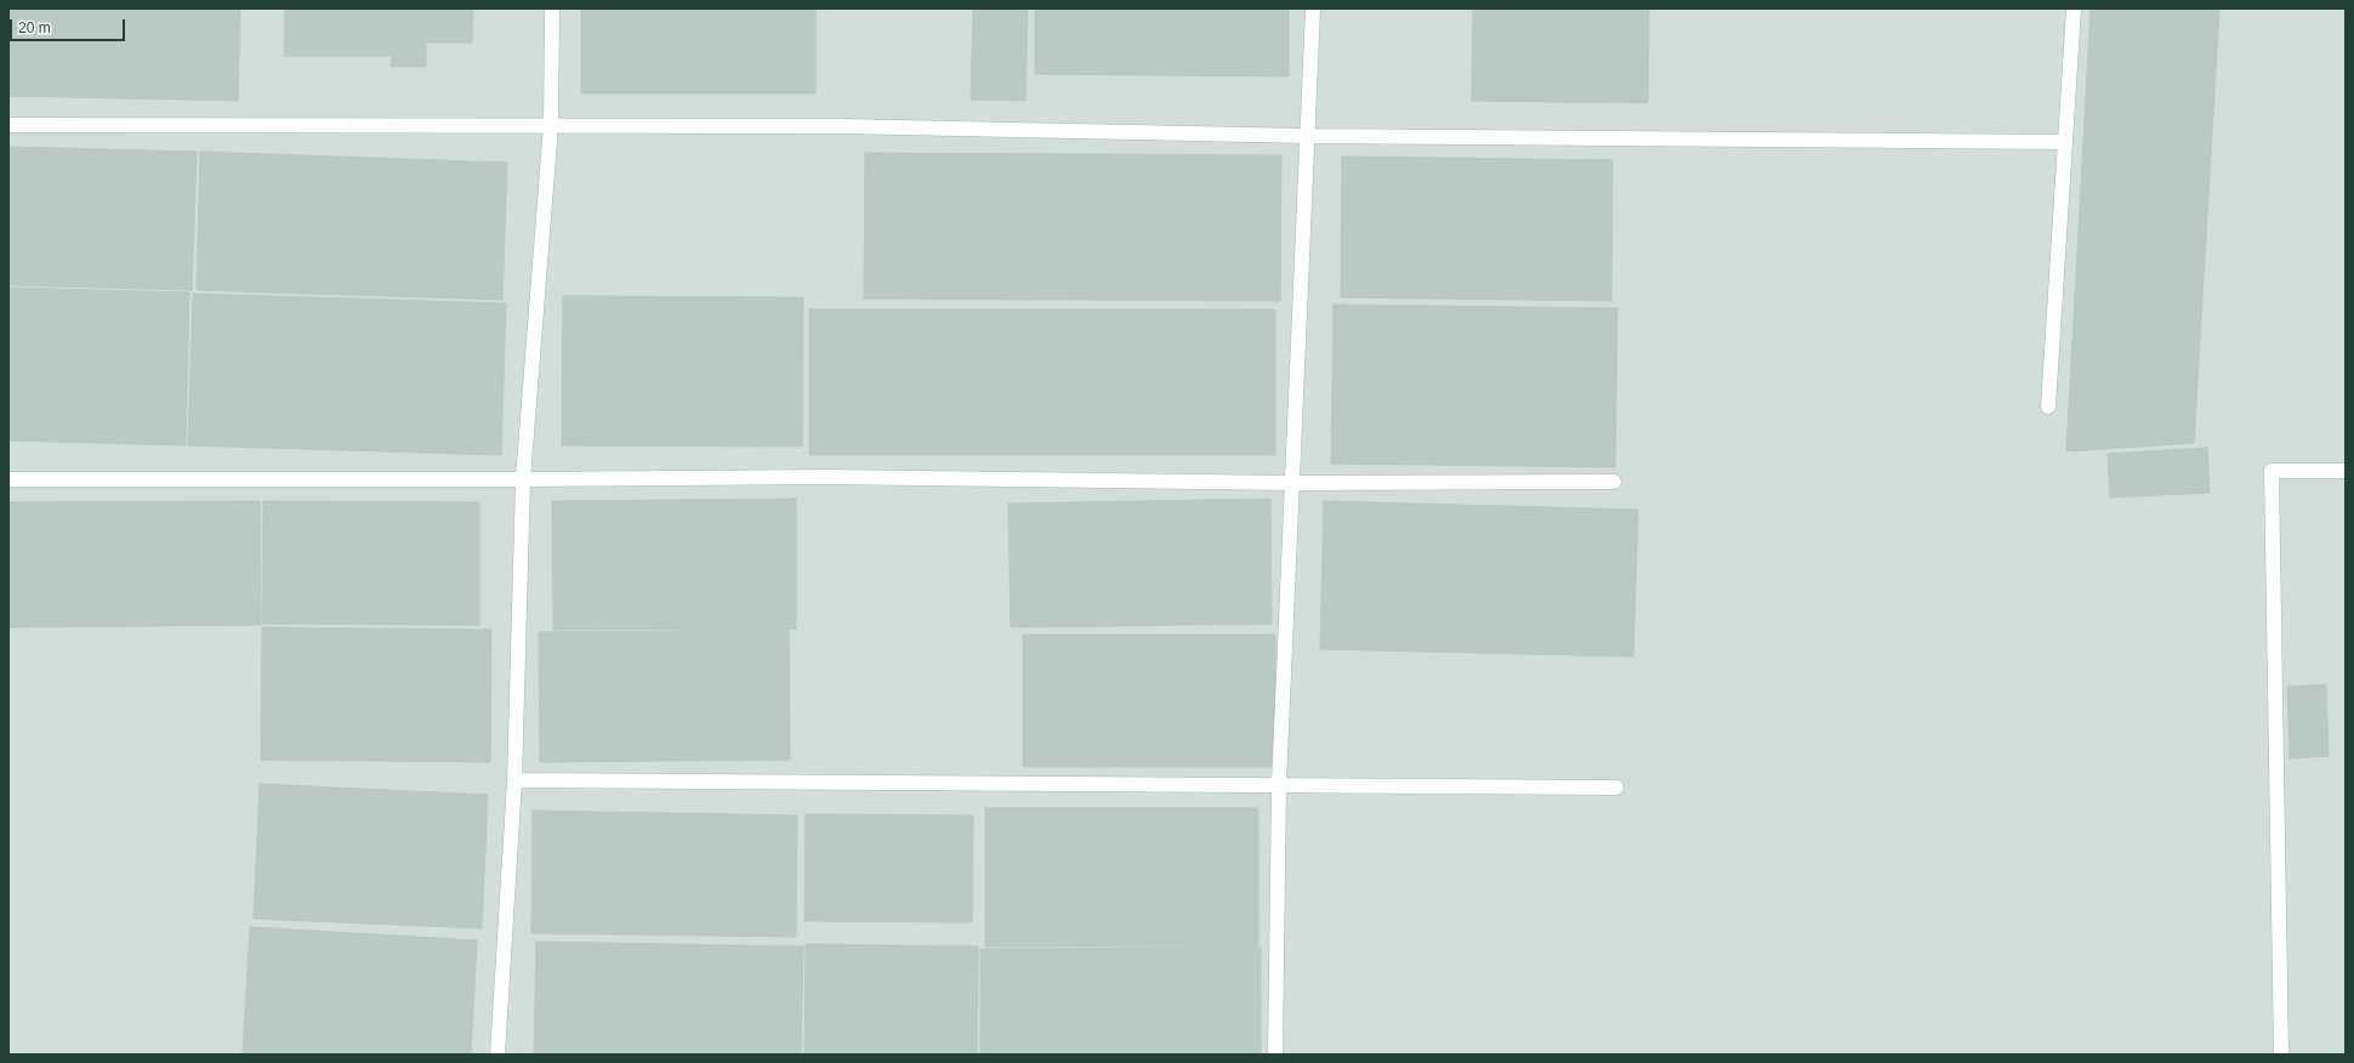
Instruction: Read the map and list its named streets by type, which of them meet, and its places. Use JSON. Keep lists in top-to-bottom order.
{
  "scale_bar": "20 m"
}
